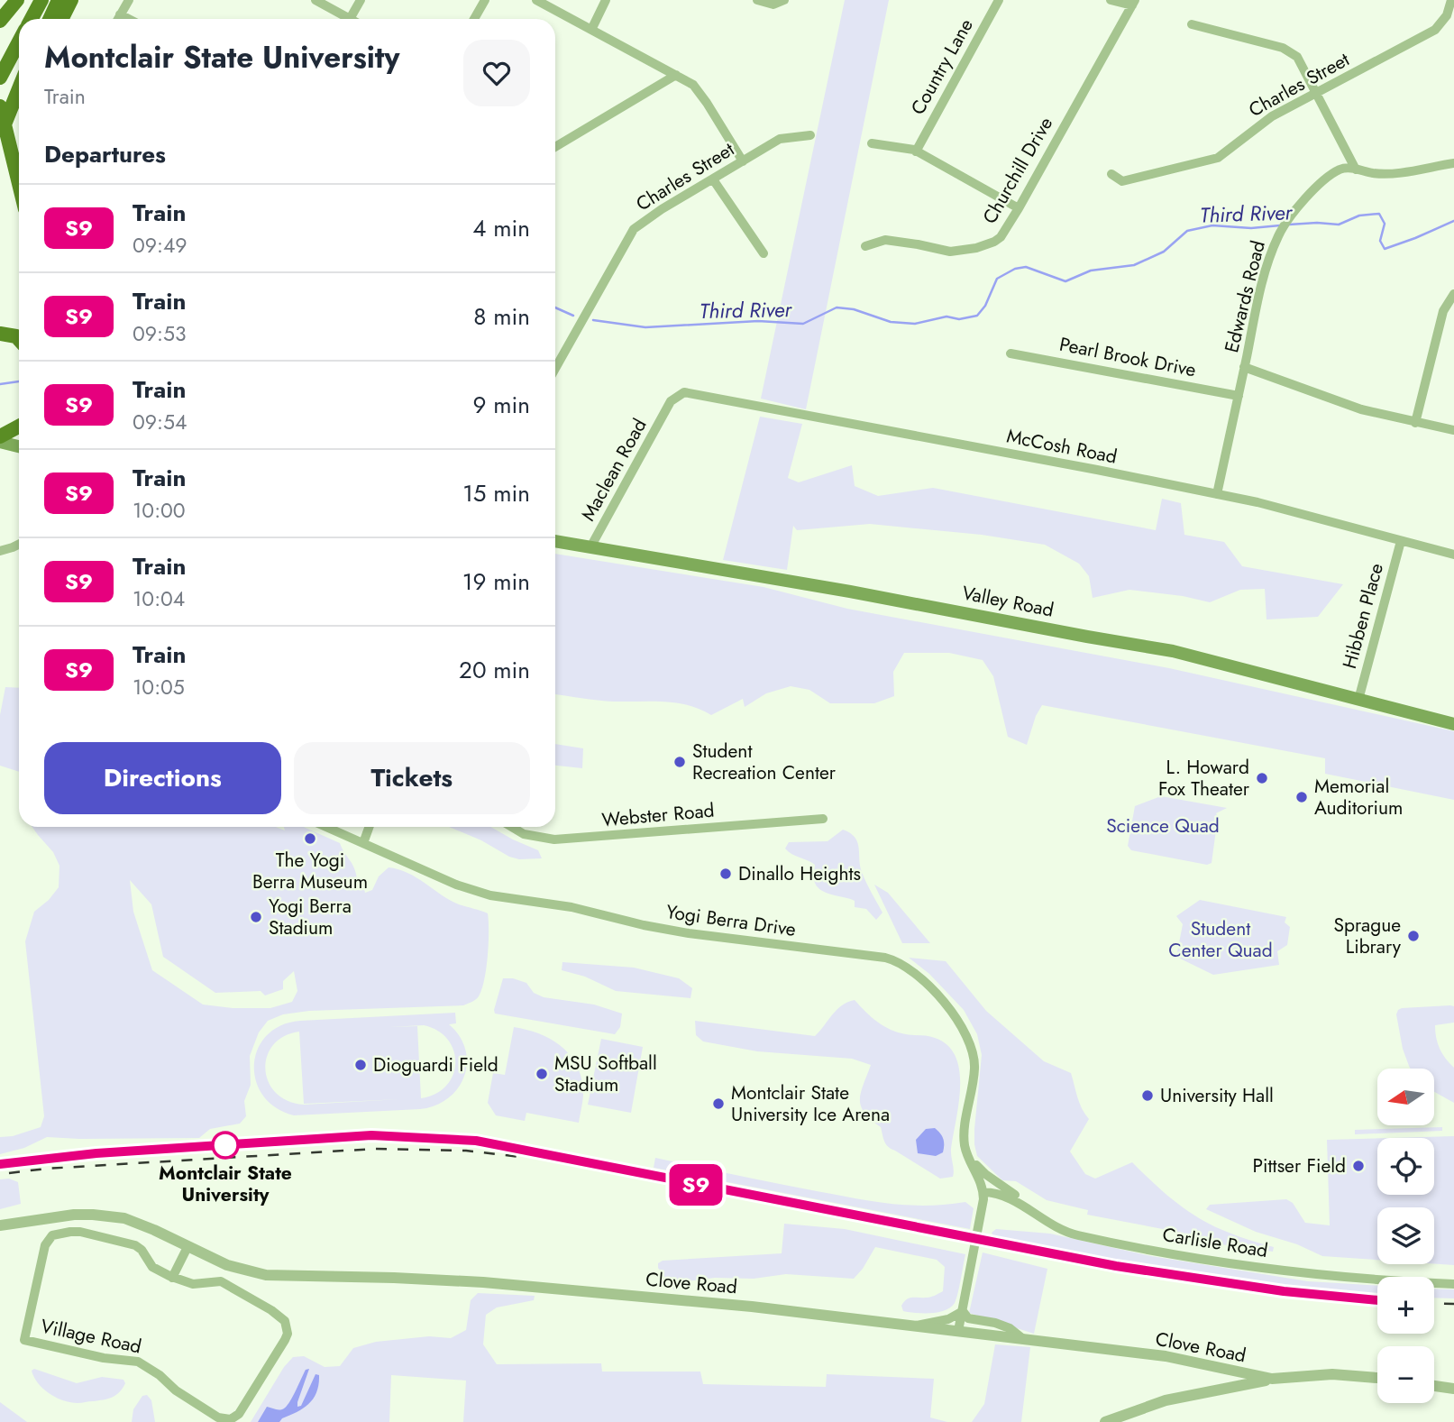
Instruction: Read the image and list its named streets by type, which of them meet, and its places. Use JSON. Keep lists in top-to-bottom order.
{
  "streets": {
    "main road": ["Valley Road"],
    "street": [
      "Country Lane",
      "Charles Street",
      "Churchill Drive",
      "Edwards Road",
      "Pearl Brook Drive",
      "McCosh Road",
      "Maclean Road",
      "Hibben Place",
      "Webster Road",
      "Yogi Berra Drive",
      "Carlisle Road",
      "Clove Road",
      "Village Road"
    ]
  },
  "crossings": [
    ["Edwards Road", "Pearl Brook Drive"],
    ["Edwards Road", "McCosh Road"],
    ["McCosh Road", "Maclean Road"],
    ["McCosh Road", "Hibben Place"],
    ["Maclean Road", "Valley Road"],
    ["Valley Road", "Hibben Place"],
    ["Yogi Berra Drive", "Carlisle Road"]
  ],
  "water": ["Third River"],
  "parks": ["Science Quad", "Student Center Quad"],
  "places": [
    "Student Recreation Center",
    "L. Howard Fox Theater",
    "Memorial Auditorium",
    "The Yogi Berra Museum",
    "Dinallo Heights",
    "Yogi Berra Stadium",
    "Sprague Library",
    "Dioguardi Field",
    "MSU Softball Stadium",
    "University Hall",
    "Montclair State University Ice Arena",
    "Montclair State University",
    "Pittser Field"
  ],
  "north": "left",
  "page": {
    "on_map": "S9",
    "heading": [
      ["Montclair State University", "Train"],
      "Departures"
    ],
    "list": [
      {
        "mark": "S9",
        "name": "Train",
        "note": "09:49",
        "value": "4 min"
      },
      {
        "mark": "S9",
        "name": "Train",
        "note": "09:53",
        "value": "8 min"
      },
      {
        "mark": "S9",
        "name": "Train",
        "note": "09:54",
        "value": "9 min"
      },
      {
        "mark": "S9",
        "name": "Train",
        "note": "10:00",
        "value": "15 min"
      },
      {
        "mark": "S9",
        "name": "Train",
        "note": "10:04",
        "value": "19 min"
      },
      {
        "mark": "S9",
        "name": "Train",
        "note": "10:05",
        "value": "20 min"
      }
    ],
    "buttons": ["Directions", "Tickets"],
    "map_buttons": ["+", "−"]
  }
}
